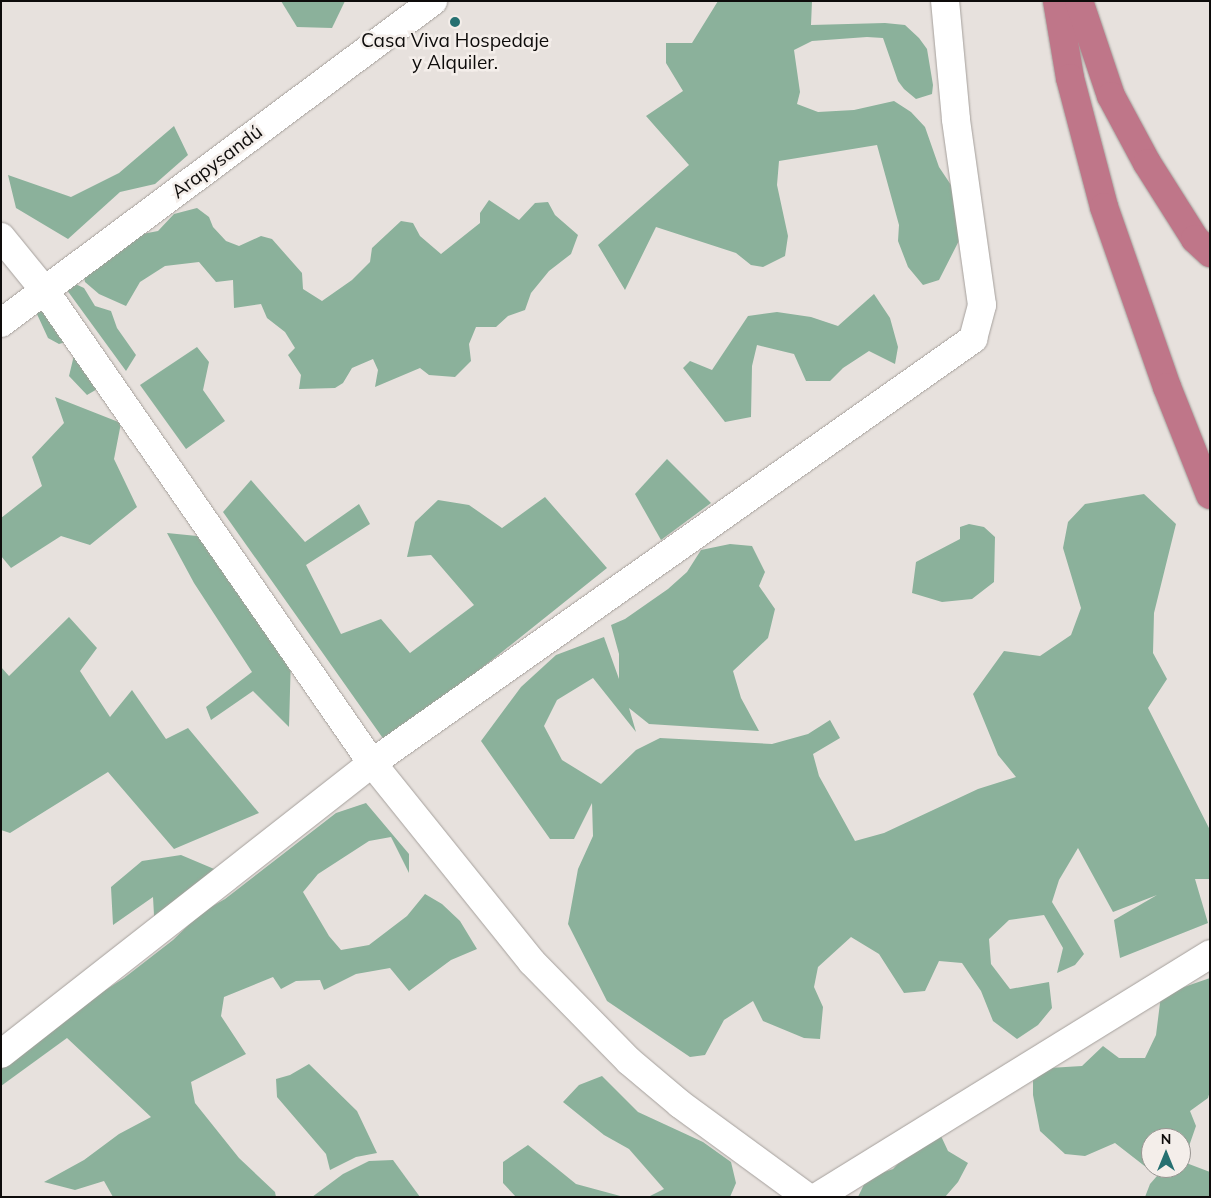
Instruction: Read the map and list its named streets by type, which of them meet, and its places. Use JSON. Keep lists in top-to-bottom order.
{
  "streets": {
    "street": ["Arapysandú"]
  },
  "places": ["Casa Viva Hospedaje y Alquiler."],
  "north": "top"
}
